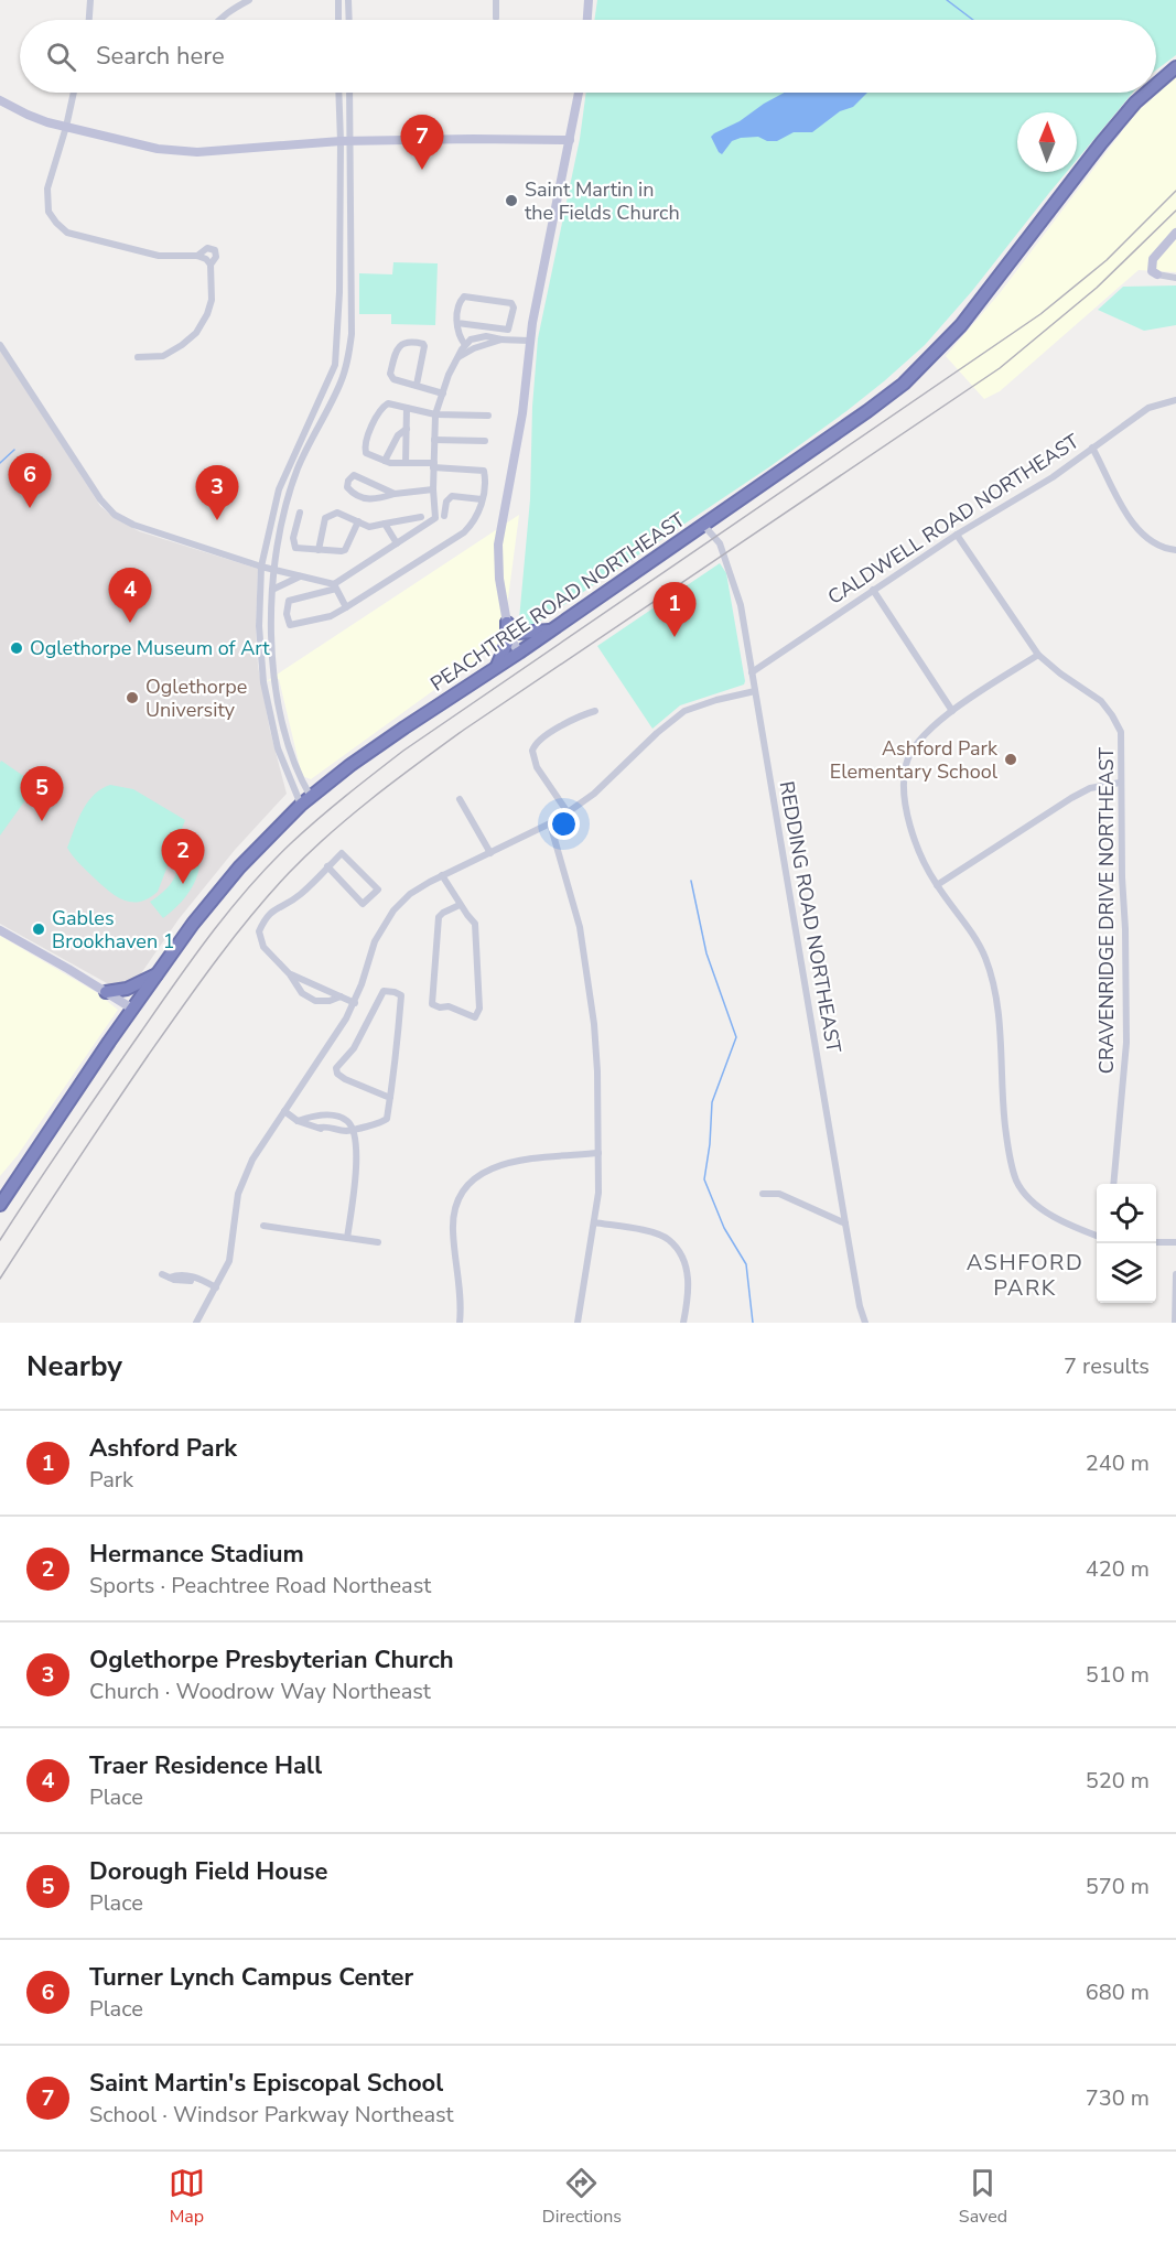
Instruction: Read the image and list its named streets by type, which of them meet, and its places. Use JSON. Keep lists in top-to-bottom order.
{
  "streets": {
    "highway": ["PEACHTREE ROAD NORTHEAST"],
    "street": ["CALDWELL ROAD NORTHEAST", "CRAVENRIDGE DRIVE NORTHEAST", "REDDING ROAD NORTHEAST"]
  },
  "crossings": [
    ["CALDWELL ROAD NORTHEAST", "CRAVENRIDGE DRIVE NORTHEAST"],
    ["CALDWELL ROAD NORTHEAST", "REDDING ROAD NORTHEAST"],
    ["PEACHTREE ROAD NORTHEAST", "REDDING ROAD NORTHEAST"]
  ],
  "districts": ["ASHFORD PARK"],
  "places": [
    "Saint Martin in the Fields Church",
    "Oglethorpe Museum of Art",
    "Oglethorpe University",
    "Ashford Park Elementary School",
    "Gables Brookhaven 1"
  ],
  "north": "top",
  "page": {
    "search": "Search here",
    "pins": [
      "7",
      "6",
      "3",
      "4",
      "1",
      "5",
      "2"
    ],
    "heading": ["Nearby", "7 results"],
    "list": [
      {
        "mark": "1",
        "name": "Ashford Park",
        "note": "Park",
        "value": "240 m"
      },
      {
        "mark": "2",
        "name": "Hermance Stadium",
        "note": "Sports · Peachtree Road Northeast",
        "value": "420 m"
      },
      {
        "mark": "3",
        "name": "Oglethorpe Presbyterian Church",
        "note": "Church · Woodrow Way Northeast",
        "value": "510 m"
      },
      {
        "mark": "4",
        "name": "Traer Residence Hall",
        "note": "Place",
        "value": "520 m"
      },
      {
        "mark": "5",
        "name": "Dorough Field House",
        "note": "Place",
        "value": "570 m"
      },
      {
        "mark": "6",
        "name": "Turner Lynch Campus Center",
        "note": "Place",
        "value": "680 m"
      },
      {
        "mark": "7",
        "name": "Saint Martin's Episcopal School",
        "note": "School · Windsor Parkway Northeast",
        "value": "730 m"
      }
    ],
    "nav": ["Map", "Directions", "Saved"]
  }
}
